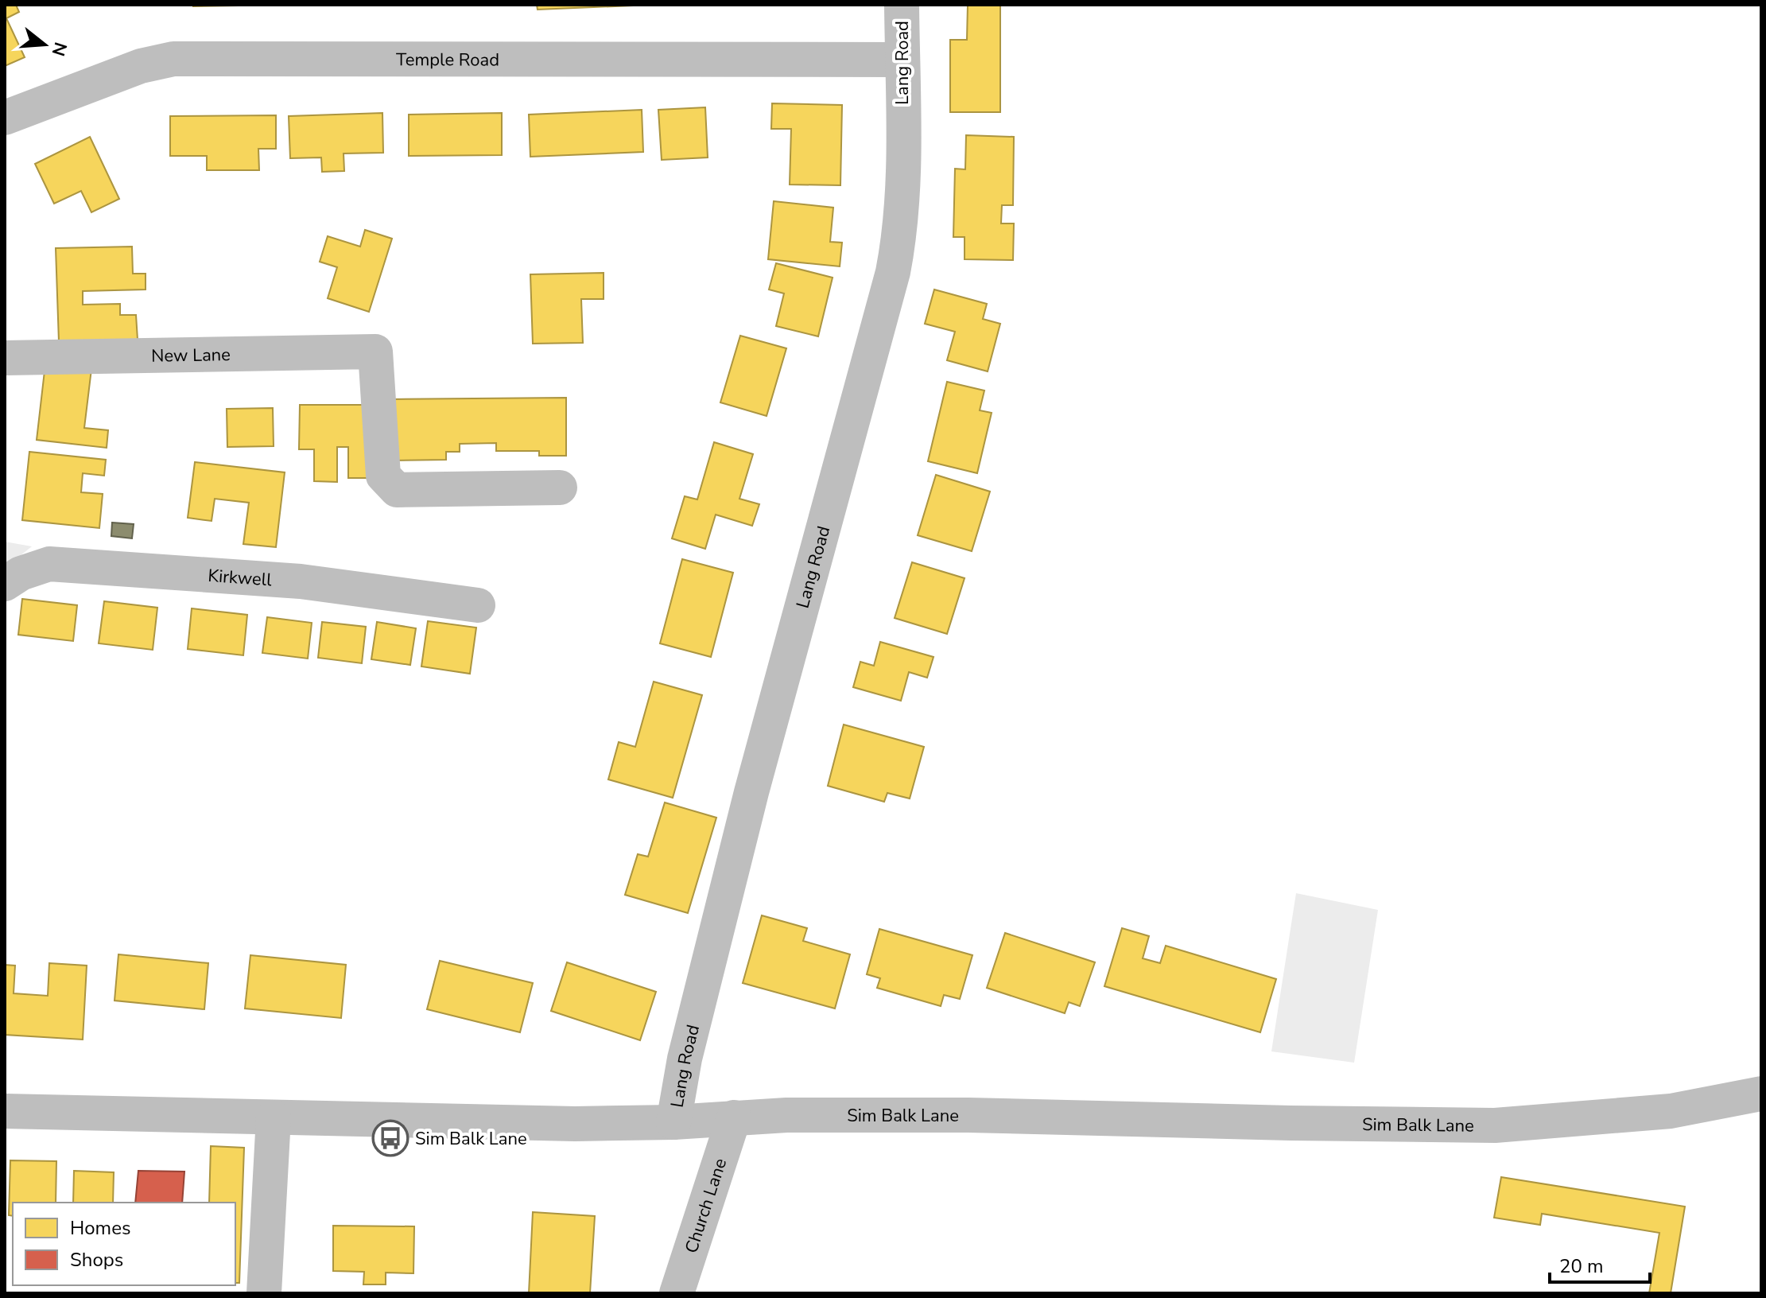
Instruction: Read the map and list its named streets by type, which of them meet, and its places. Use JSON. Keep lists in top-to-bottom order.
{
  "streets": {
    "street": [
      "Temple Road",
      "Lang Road",
      "New Lane",
      "Kirkwell",
      "Sim Balk Lane",
      "Church Lane"
    ]
  },
  "crossings": [
    ["Temple Road", "Lang Road"],
    ["Lang Road", "Sim Balk Lane"],
    ["Sim Balk Lane", "Church Lane"]
  ],
  "places": {
    "bus stop": ["Sim Balk Lane"]
  },
  "legend": ["Homes", "Shops"],
  "scale_bar": "20 m",
  "north": "right"
}
